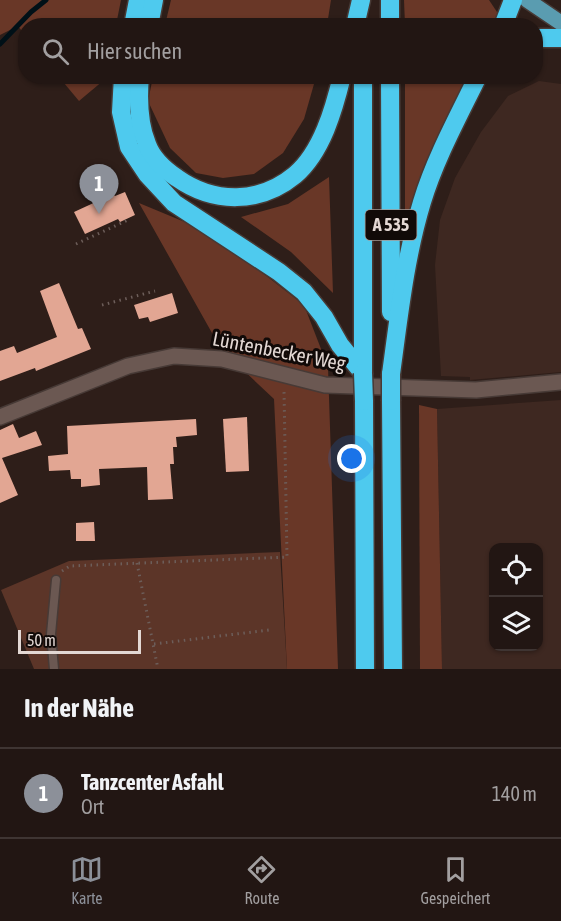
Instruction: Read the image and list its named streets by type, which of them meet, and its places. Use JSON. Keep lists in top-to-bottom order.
{
  "streets": {
    "highway": ["A 535"],
    "street": ["Lüntenbecker Weg"]
  },
  "scale_bar": "50 m",
  "page": {
    "search": "Hier suchen",
    "pins": "1",
    "scale": "50 m",
    "heading": "In der Nähe",
    "list": [
      {
        "mark": "1",
        "name": "Tanzcenter Asfahl",
        "note": "Ort",
        "value": "140 m"
      }
    ],
    "nav": ["Karte", "Route", "Gespeichert"]
  }
}
